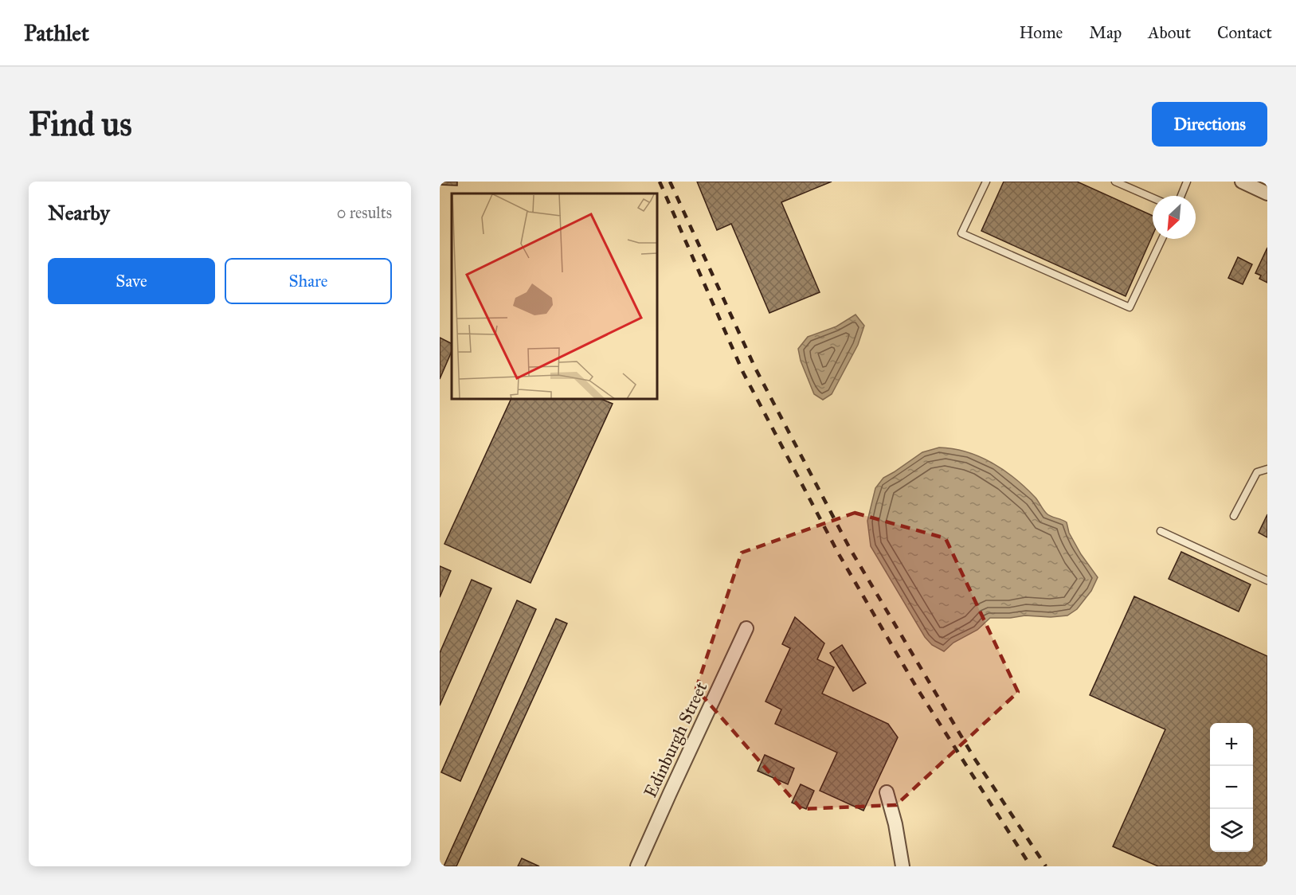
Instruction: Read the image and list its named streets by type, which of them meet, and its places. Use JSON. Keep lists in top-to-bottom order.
{
  "streets": {
    "street": ["Edinburgh Street"]
  },
  "north": "bottom left",
  "page": {
    "header": "Pathlet",
    "nav": [
      "Home",
      "Map",
      "About",
      "Contact"
    ],
    "buttons": [
      "Directions",
      ["Save", "Share"]
    ],
    "title": "Find us",
    "heading": ["Nearby", "0 results"],
    "map_buttons": ["+", "−"]
  }
}
